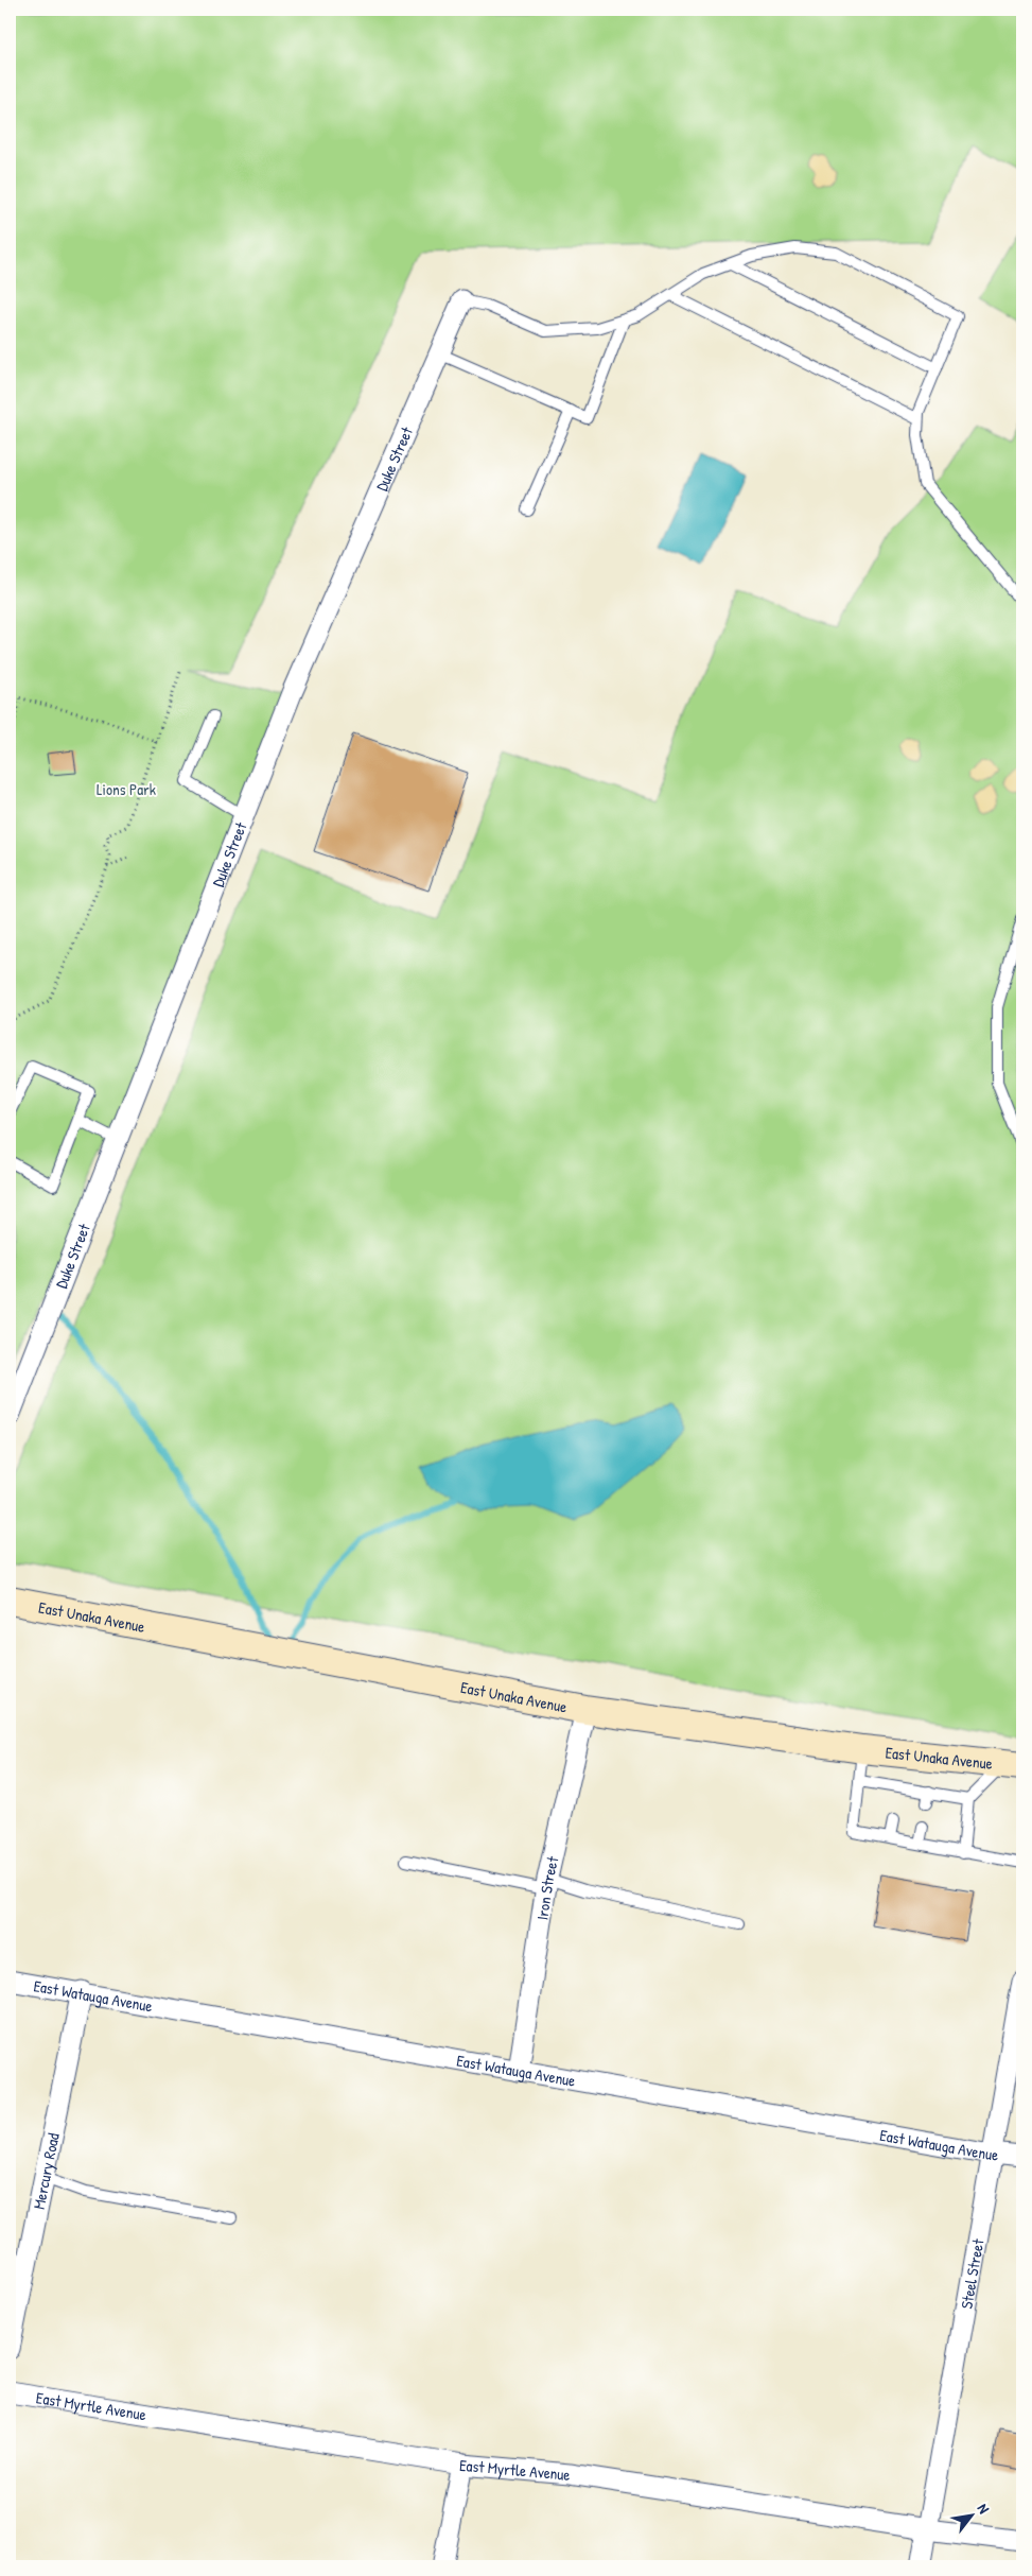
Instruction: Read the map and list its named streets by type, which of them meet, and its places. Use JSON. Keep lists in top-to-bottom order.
{
  "streets": {
    "main road": ["East Unaka Avenue"],
    "street": [
      "Duke Street",
      "Iron Street",
      "East Watauga Avenue",
      "Mercury Road",
      "Steel Street",
      "East Myrtle Avenue"
    ]
  },
  "crossings": [
    ["East Unaka Avenue", "Iron Street"],
    ["Iron Street", "East Watauga Avenue"],
    ["East Watauga Avenue", "Mercury Road"],
    ["East Watauga Avenue", "Steel Street"],
    ["Steel Street", "East Myrtle Avenue"]
  ],
  "parks": ["Lions Park"],
  "north": "top right"
}
